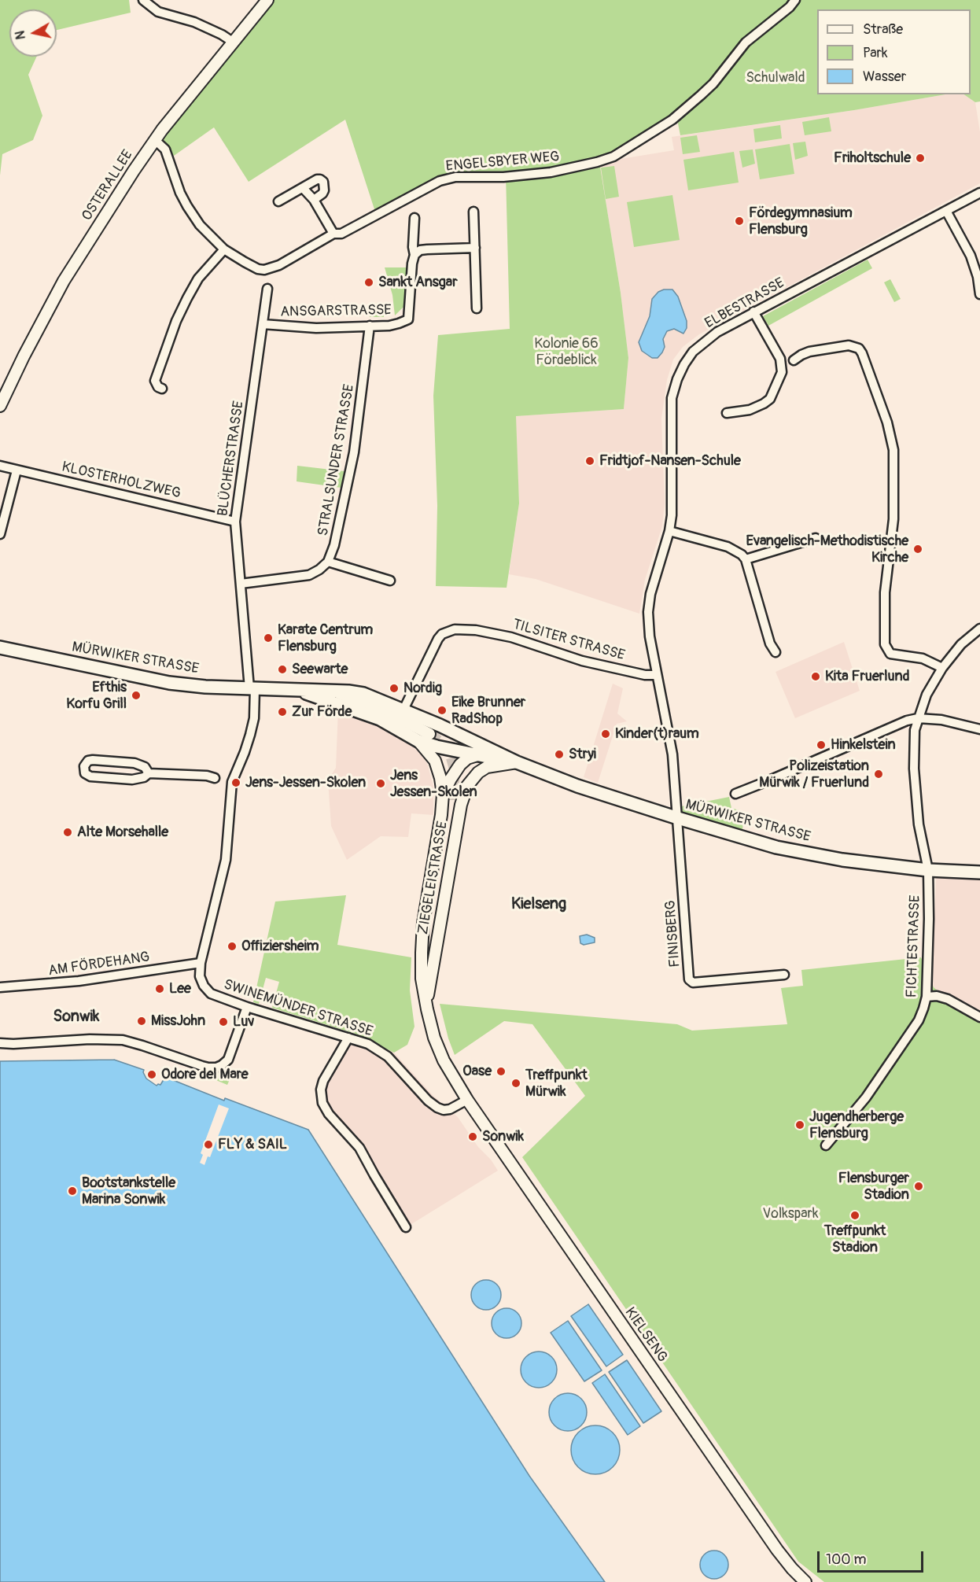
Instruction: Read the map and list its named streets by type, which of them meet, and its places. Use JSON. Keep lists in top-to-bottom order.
{
  "streets": {
    "main road": ["MÜRWIKER STRASSE"],
    "street": [
      "ENGELSBYER WEG",
      "OSTERALLEE",
      "ELBESTRASSE",
      "ANSGARSTRASSE",
      "BLÜCHERSTRASSE",
      "STRALSUNDER STRASSE",
      "KLOSTERHOLZWEG",
      "TILSITER STRASSE",
      "ZIEGELEISTRASSE",
      "FINISBERG",
      "FICHTESTRASSE",
      "AM FÖRDEHANG",
      "SWINEMÜNDER STRASSE",
      "KIELSENG"
    ]
  },
  "crossings": [
    ["ELBESTRASSE", "TILSITER STRASSE"],
    ["ANSGARSTRASSE", "BLÜCHERSTRASSE"],
    ["ANSGARSTRASSE", "STRALSUNDER STRASSE"],
    ["BLÜCHERSTRASSE", "KLOSTERHOLZWEG"],
    ["BLÜCHERSTRASSE", "MÜRWIKER STRASSE"],
    ["BLÜCHERSTRASSE", "SWINEMÜNDER STRASSE"],
    ["TILSITER STRASSE", "MÜRWIKER STRASSE"],
    ["MÜRWIKER STRASSE", "ZIEGELEISTRASSE"],
    ["MÜRWIKER STRASSE", "FINISBERG"],
    ["MÜRWIKER STRASSE", "FICHTESTRASSE"],
    ["MÜRWIKER STRASSE", "SWINEMÜNDER STRASSE"],
    ["ZIEGELEISTRASSE", "SWINEMÜNDER STRASSE"],
    ["ZIEGELEISTRASSE", "KIELSENG"],
    ["AM FÖRDEHANG", "SWINEMÜNDER STRASSE"],
    ["SWINEMÜNDER STRASSE", "KIELSENG"]
  ],
  "districts": ["Kielseng", "Sonwik"],
  "parks": ["Schulwald", "Kolonie 66 Fördeblick", "Volkspark"],
  "places": [
    "Friholtschule",
    "Fördegymnasium Flensburg",
    "Sankt Ansgar",
    "Fridtjof-Nansen-Schule",
    "Evangelisch-Methodistische Kirche",
    "Karate Centrum Flensburg",
    "Seewarte",
    "Kita Fruerlund",
    "Nordig",
    "Efthis Korfu Grill",
    "Eike Brunner RadShop",
    "Zur Förde",
    "Kinder(t)raum",
    "Hinkelstein",
    "Stryi",
    "Polizeistation Mürwik / Fruerlund",
    "Jens-Jessen-Skolen",
    "Jens Jessen-Skolen",
    "Alte Morsehalle",
    "Offiziersheim",
    "Lee",
    "MissJohn",
    "Luv",
    "Oase",
    "Odore del Mare",
    "Treffpunkt Mürwik",
    "Jugendherberge Flensburg",
    "Sonwik",
    "FLY & SAIL",
    "Flensburger Stadion",
    "Bootstankstelle Marina Sonwik",
    "Treffpunkt Stadion"
  ],
  "legend": ["Straße", "Park", "Wasser"],
  "scale_bar": "100 m",
  "north": "left"
}
